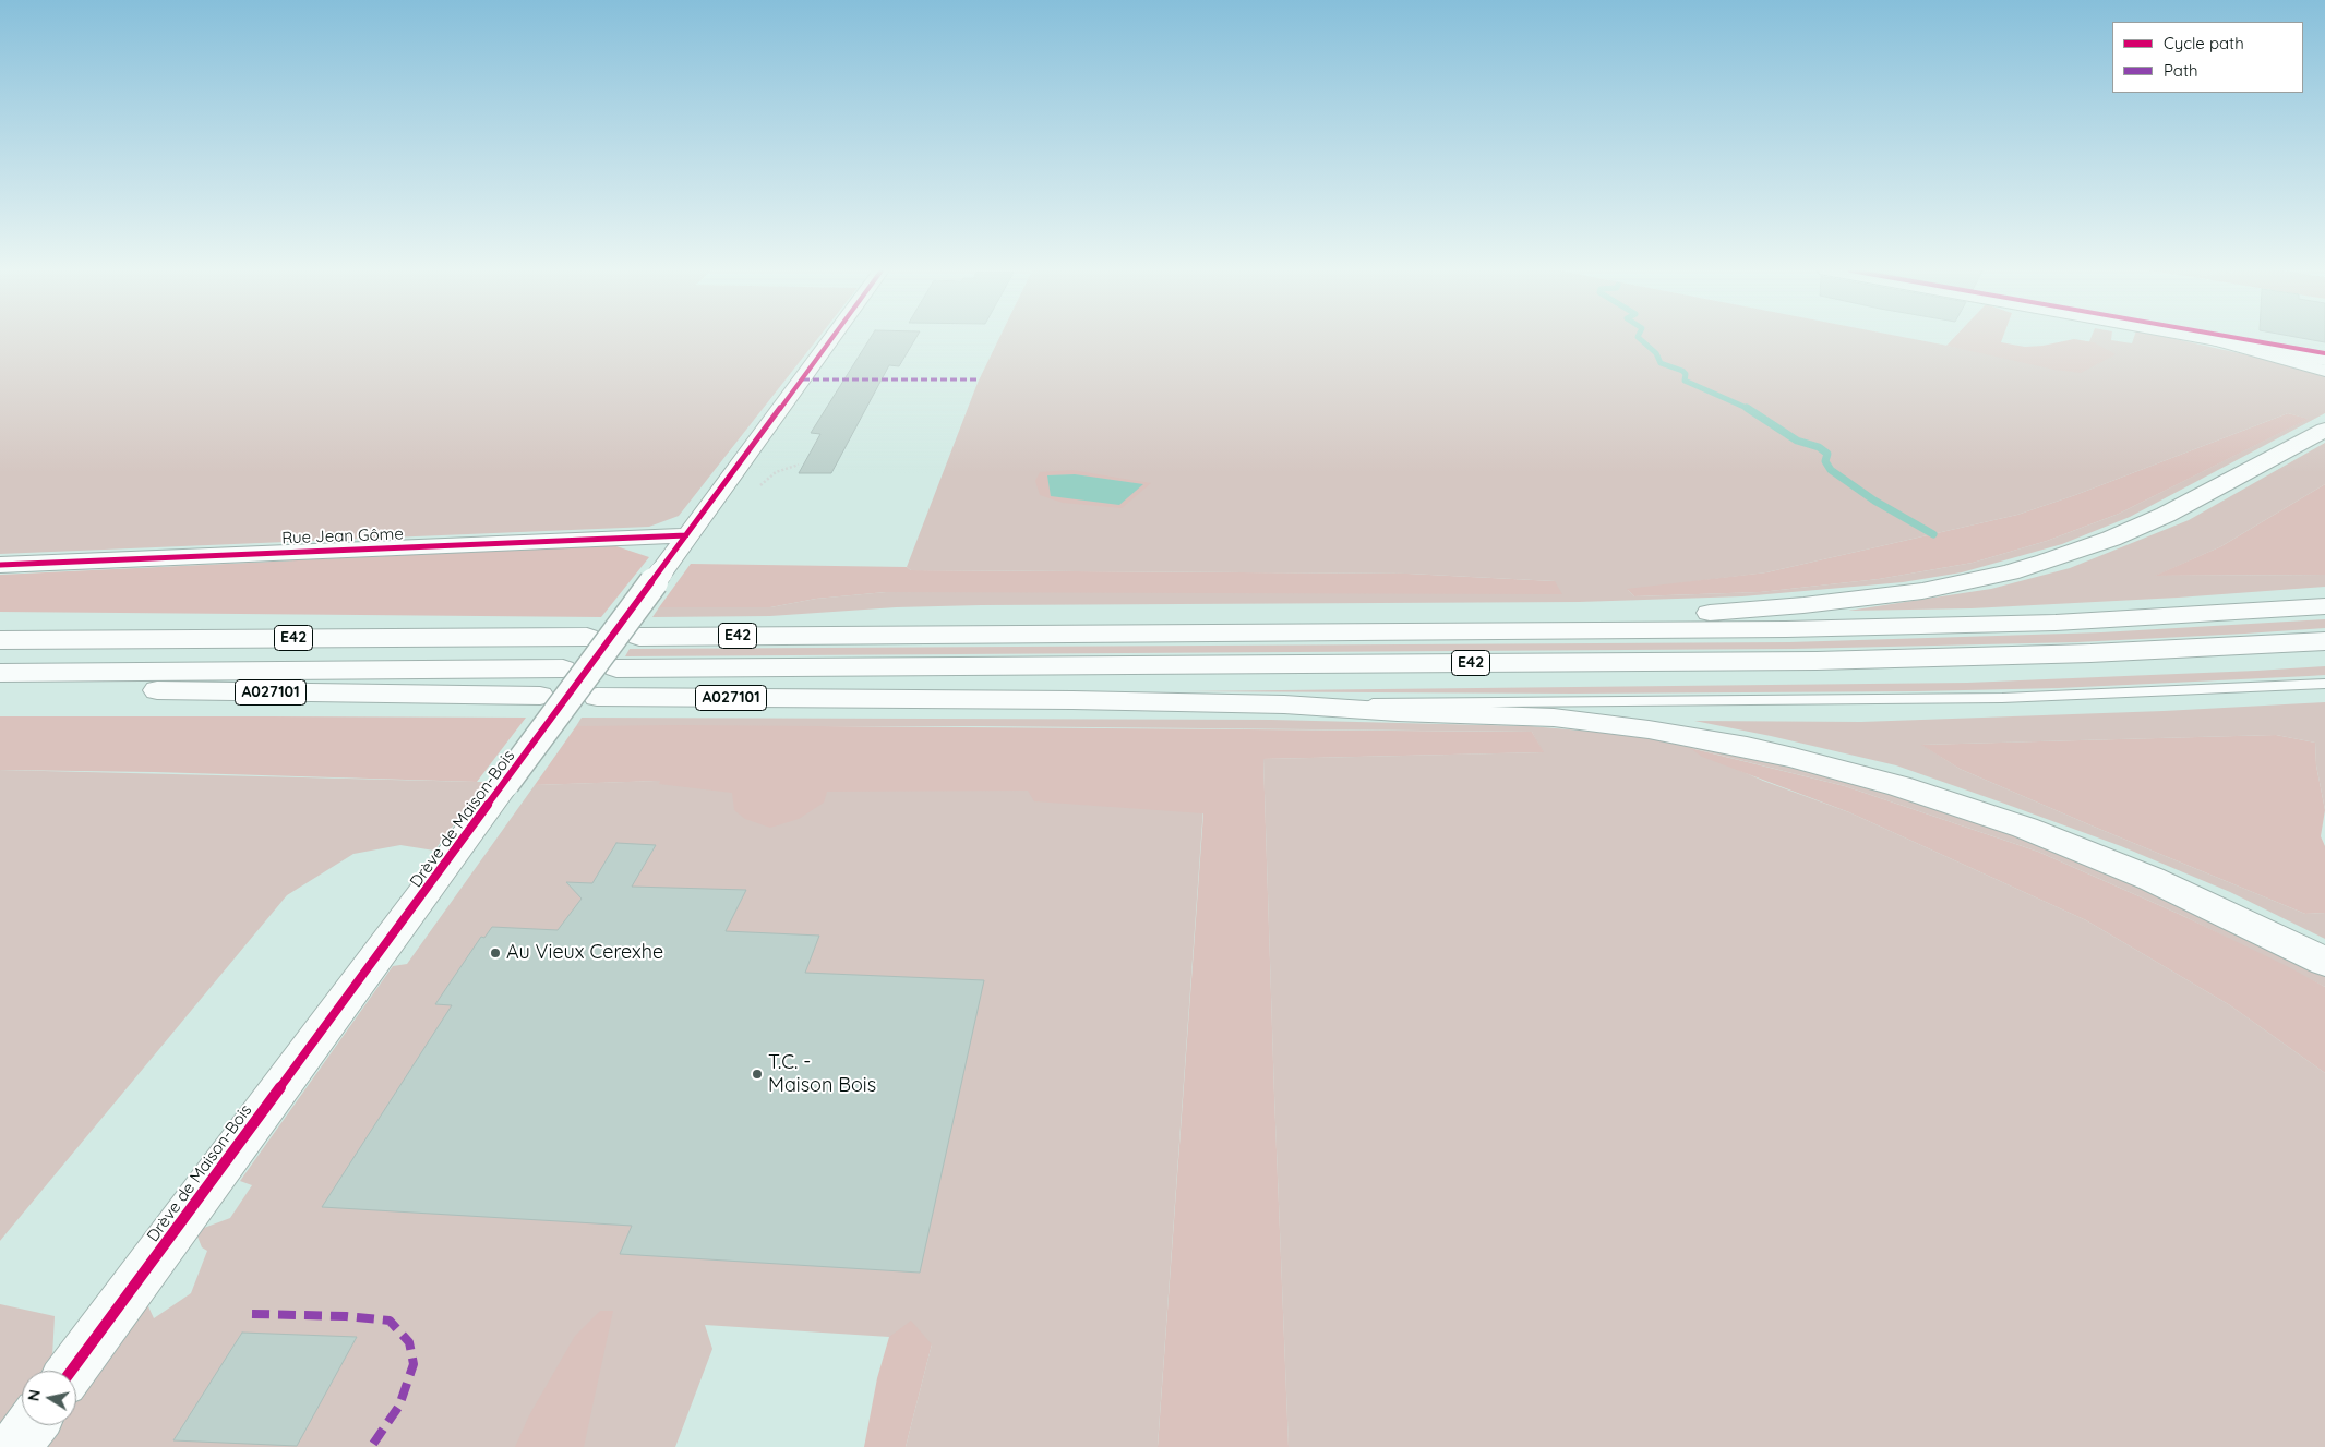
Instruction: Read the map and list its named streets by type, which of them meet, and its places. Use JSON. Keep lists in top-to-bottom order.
{
  "streets": {
    "main road": [
      "Rue Jean Gôme",
      "E42",
      "A027101",
      "Drève de Maison-Bois"
    ]
  },
  "crossings": [
    ["Rue Jean Gôme", "Drève de Maison-Bois"]
  ],
  "places": ["Au Vieux Cerexhe", "T.C. - Maison Bois"],
  "legend": ["Cycle path", "Path"],
  "north": "left"
}
